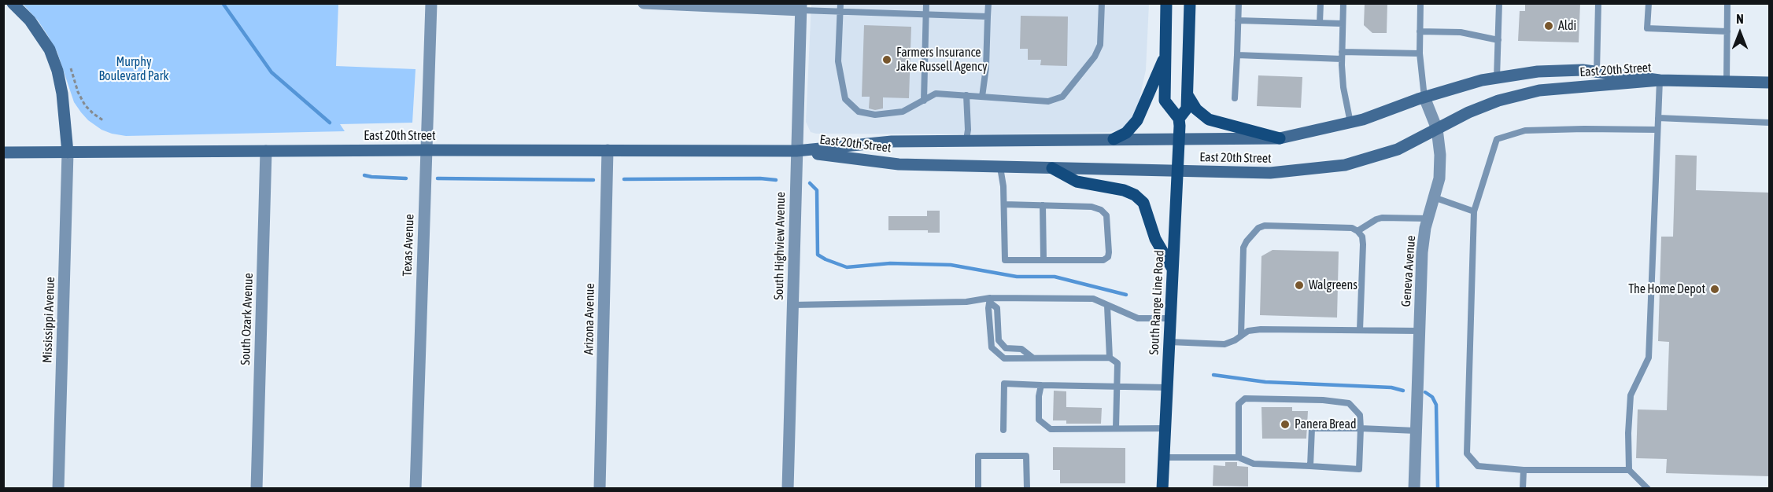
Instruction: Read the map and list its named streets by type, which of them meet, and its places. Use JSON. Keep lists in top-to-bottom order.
{
  "streets": {
    "main road": ["East 20th Street", "South Range Line Road"],
    "street": [
      "Texas Avenue",
      "South Highview Avenue",
      "Geneva Avenue",
      "South Ozark Avenue",
      "Arizona Avenue",
      "Mississippi Avenue"
    ]
  },
  "crossings": [
    ["East 20th Street", "Texas Avenue"],
    ["East 20th Street", "South Highview Avenue"],
    ["East 20th Street", "Geneva Avenue"],
    ["East 20th Street", "South Range Line Road"],
    ["East 20th Street", "South Ozark Avenue"],
    ["East 20th Street", "Arizona Avenue"],
    ["East 20th Street", "Mississippi Avenue"]
  ],
  "parks": ["Murphy Boulevard Park"],
  "places": [
    "Aldi",
    "Farmers Insurance Jake Russell Agency",
    "Walgreens",
    "The Home Depot",
    "Panera Bread"
  ],
  "north": "top"
}
